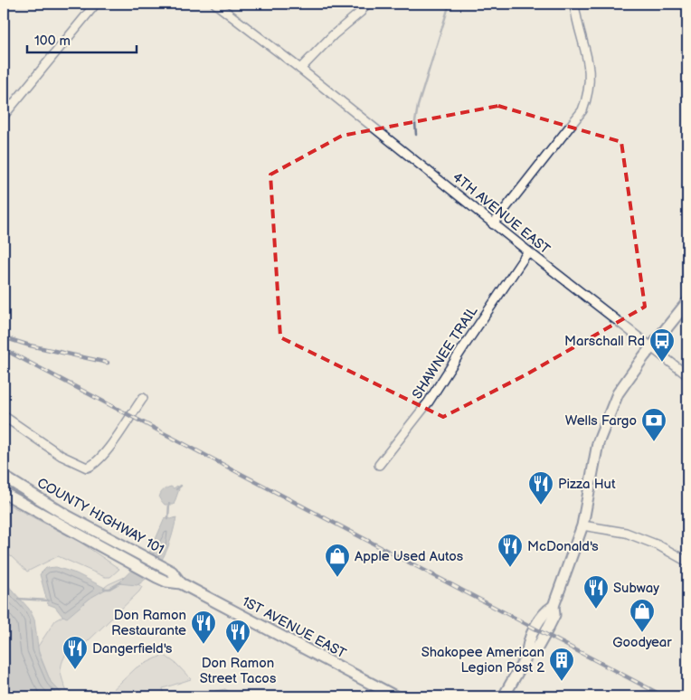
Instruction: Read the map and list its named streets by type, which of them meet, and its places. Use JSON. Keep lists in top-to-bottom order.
{
  "streets": {
    "main road": ["COUNTY HIGHWAY 101", "1ST AVENUE EAST"],
    "street": ["4TH AVENUE EAST", "SHAWNEE TRAIL"]
  },
  "crossings": [
    ["4TH AVENUE EAST", "SHAWNEE TRAIL"],
    ["COUNTY HIGHWAY 101", "1ST AVENUE EAST"]
  ],
  "places": {
    "bus stop": ["Marschall Rd"],
    "bank": ["Wells Fargo"],
    "restaurant": [
      "Pizza Hut",
      "McDonald's",
      "Subway",
      "Don Ramon Restaurante",
      "Don Ramon Street Tacos",
      "Dangerfield's"
    ],
    "shop": ["Apple Used Autos", "Goodyear"],
    "building": ["Shakopee American Legion Post 2"]
  },
  "scale_bar": "100 m"
}
